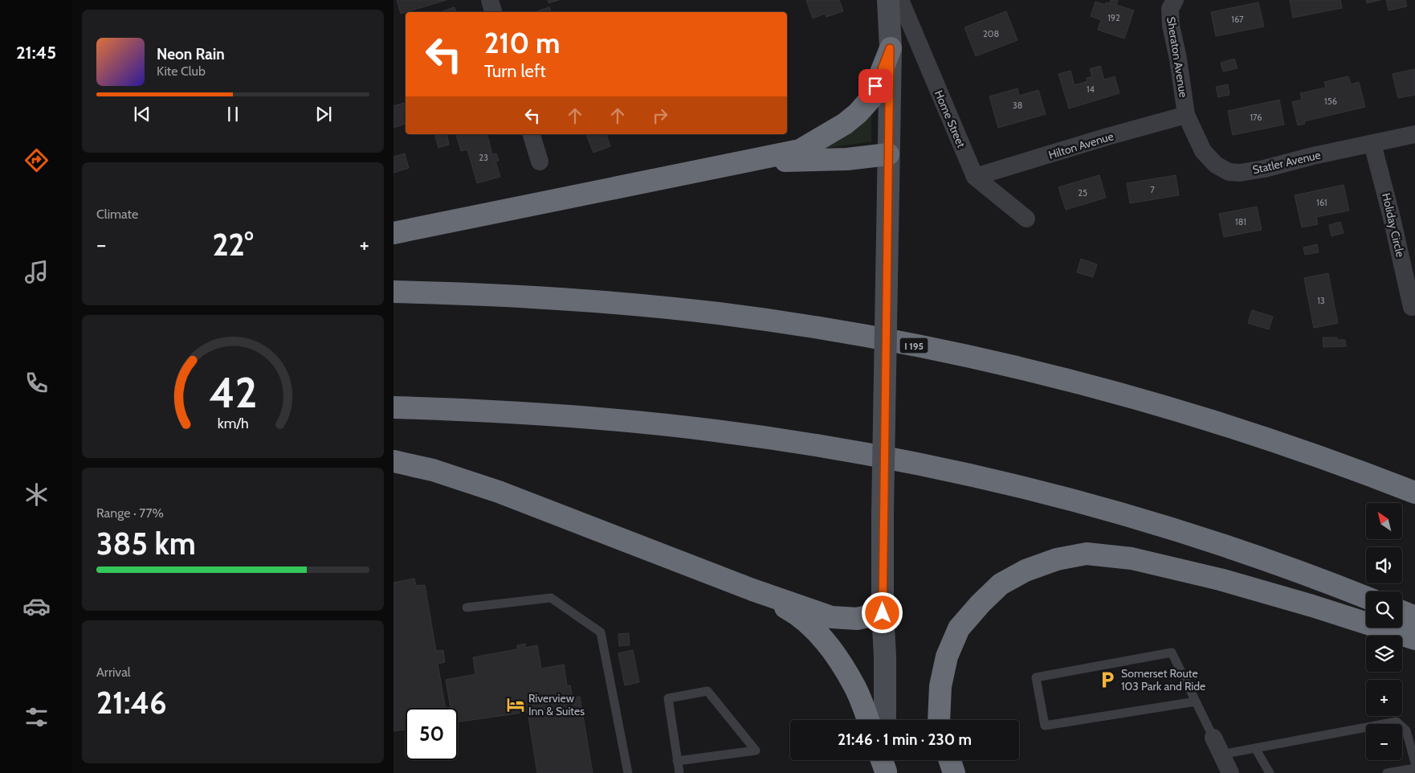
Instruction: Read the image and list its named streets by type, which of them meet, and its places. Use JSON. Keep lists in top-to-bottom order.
{
  "streets": {
    "highway": ["I 195"],
    "street": [
      "Sheraton Avenue",
      "Home Street",
      "Hilton Avenue",
      "Statler Avenue",
      "Holiday Circle"
    ]
  },
  "crossings": [
    ["Sheraton Avenue", "Hilton Avenue"],
    ["Sheraton Avenue", "Statler Avenue"],
    ["Home Street", "Hilton Avenue"],
    ["Hilton Avenue", "Statler Avenue"],
    ["Statler Avenue", "Holiday Circle"]
  ],
  "places": {
    "parking": ["Somerset Route 103 Park and Ride"],
    "hotel": ["Riverview Inn & Suites"]
  },
  "house_numbers": [
    "192",
    "167",
    "208",
    "14",
    "156",
    "38",
    "176",
    "23",
    "7",
    "25",
    "161",
    "181",
    "13"
  ],
  "north": "top left",
  "page": {
    "tabs": "21:45",
    "turn": ["210 m", "Turn left"],
    "song": ["Neon Rain", "Kite Club"],
    "tile": [
      "Climate",
      ["Range · 77%", "385 km"],
      ["Arrival", "21:46"]
    ],
    "heat": ["−", "22°", "+"],
    "map_buttons": ["+", "−"],
    "limit": "50",
    "trip": "21:46 · 1 min · 230 m",
    "gauge": ["42", "km/h"]
  }
}
